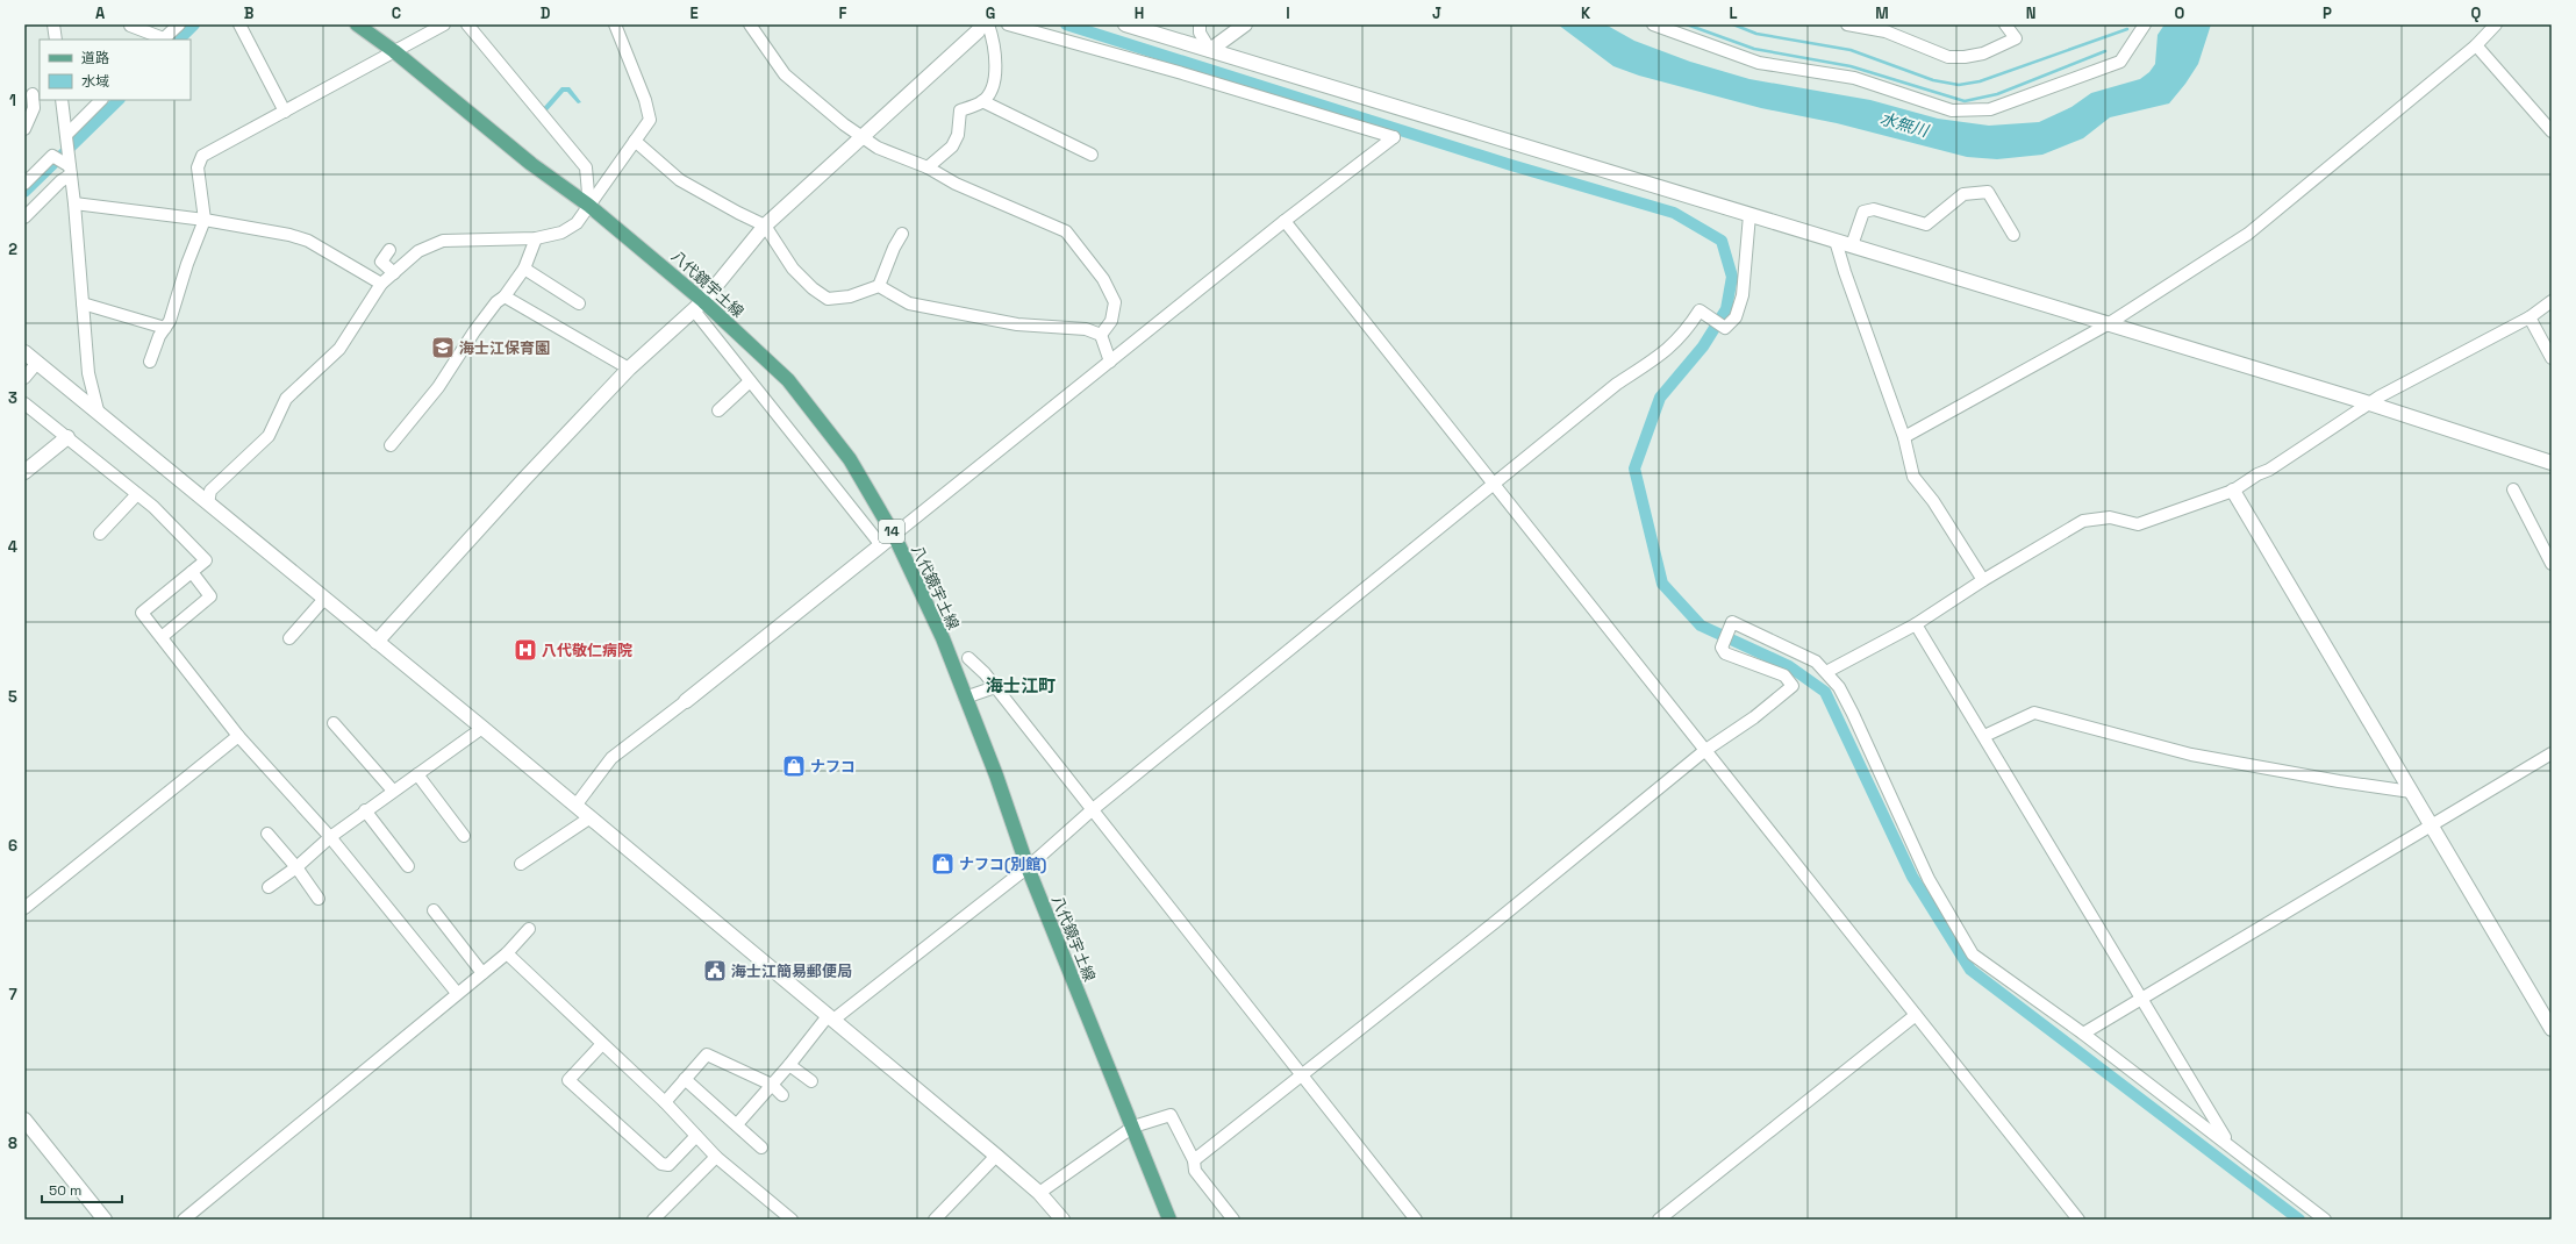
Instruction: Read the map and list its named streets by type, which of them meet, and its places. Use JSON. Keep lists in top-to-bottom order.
{
  "streets": {
    "main road": ["八代鏡宇土線", "14"]
  },
  "districts": ["海士江町"],
  "water": ["水無川"],
  "places": {
    "school or university": ["海士江保育園"],
    "hospital": ["八代敬仁病院"],
    "shop": ["ナフコ", "ナフコ(別館)"],
    "public building": ["海士江簡易郵便局"]
  },
  "legend": ["道路", "水域"],
  "scale_bar": "50 m",
  "grid": {
    "columns": [
      "A",
      "B",
      "C",
      "D",
      "E",
      "F",
      "G",
      "H",
      "I",
      "J",
      "K",
      "L",
      "M",
      "N",
      "O",
      "P",
      "Q"
    ],
    "rows": [
      "1",
      "2",
      "3",
      "4",
      "5",
      "6",
      "7",
      "8"
    ]
  }
}
